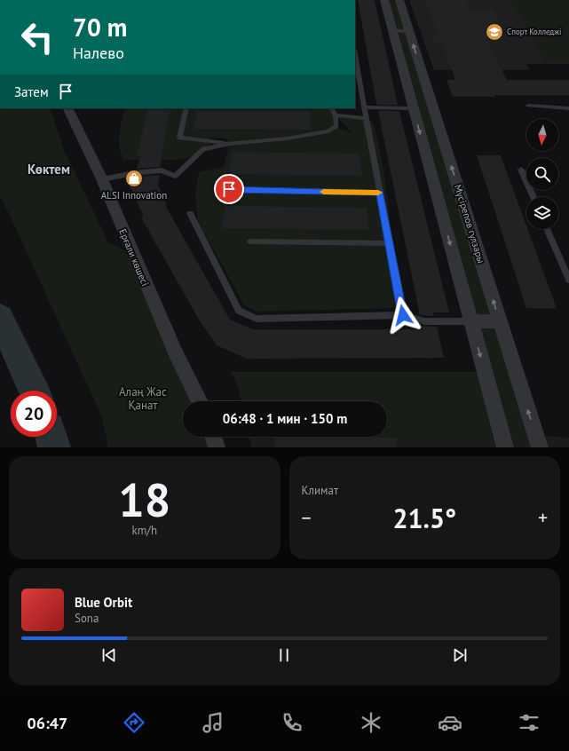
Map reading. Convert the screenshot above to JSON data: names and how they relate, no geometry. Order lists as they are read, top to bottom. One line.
{"streets":{"street":["Мүсірепов гүлзары","Ерғали көшесі"]},"districts":["Көктем"],"parks":["Алаң Жас Қанат"],"places":{"school or university":["Спорт Колледжі"],"shop":["ALSI Innovation"]},"north":"bottom","page":{"turn":["70 m","Налево"],"then":"Затем","limit":"20","trip":"06:48 · 1 мин · 150 m","tile":[["18","km/h"],"Климат"],"heat":["−","21.5°","+"],"song":["Blue Orbit","Sona"],"tabs":"06:47"}}
